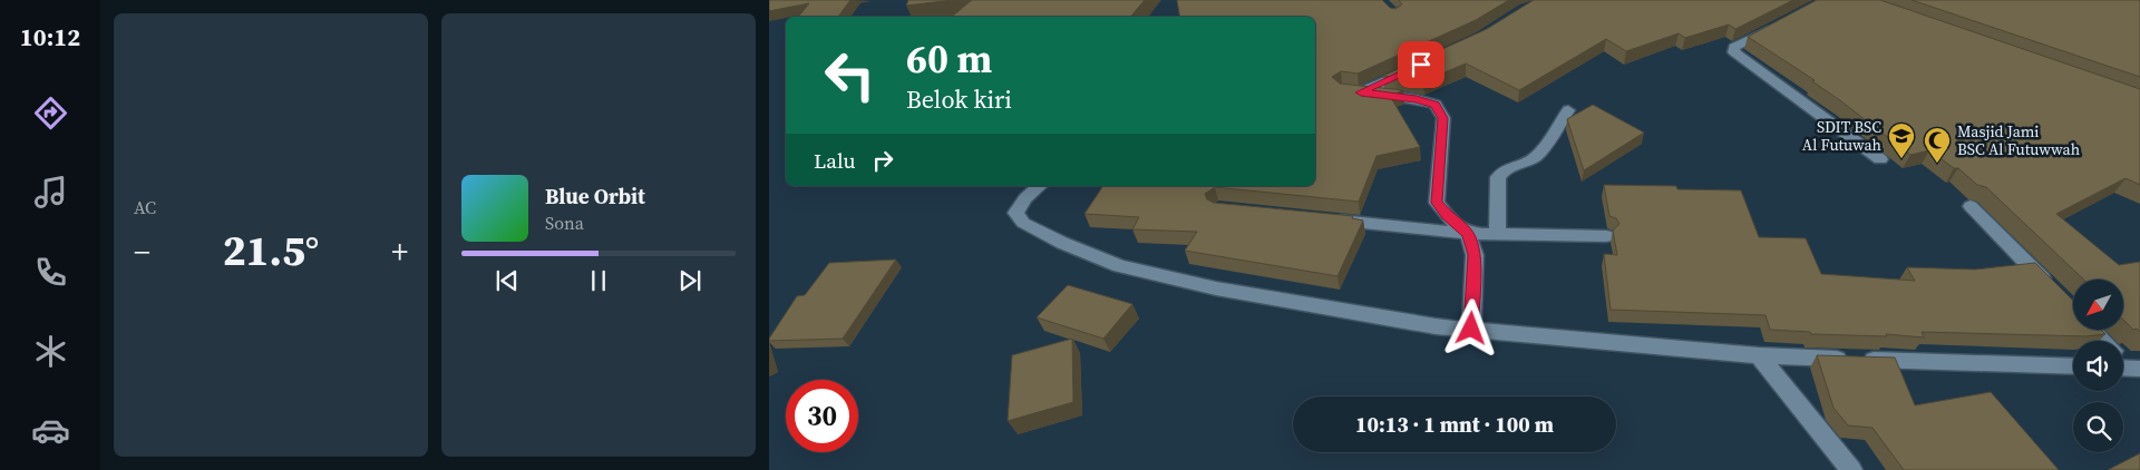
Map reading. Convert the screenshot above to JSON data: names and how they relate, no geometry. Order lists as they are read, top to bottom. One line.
{"places":{"school or university":["SDIT BSC Al Futuwah"],"mosque":["Masjid Jami BSC Al Futuwwah"]},"north":"bottom left","page":{"tabs":"10:12","tile":"AC","turn":["60 m","Belok kiri"],"then":"Lalu","song":["Blue Orbit","Sona"],"heat":["−","21.5°","+"],"limit":"30","trip":"10:13 · 1 mnt · 100 m"}}
